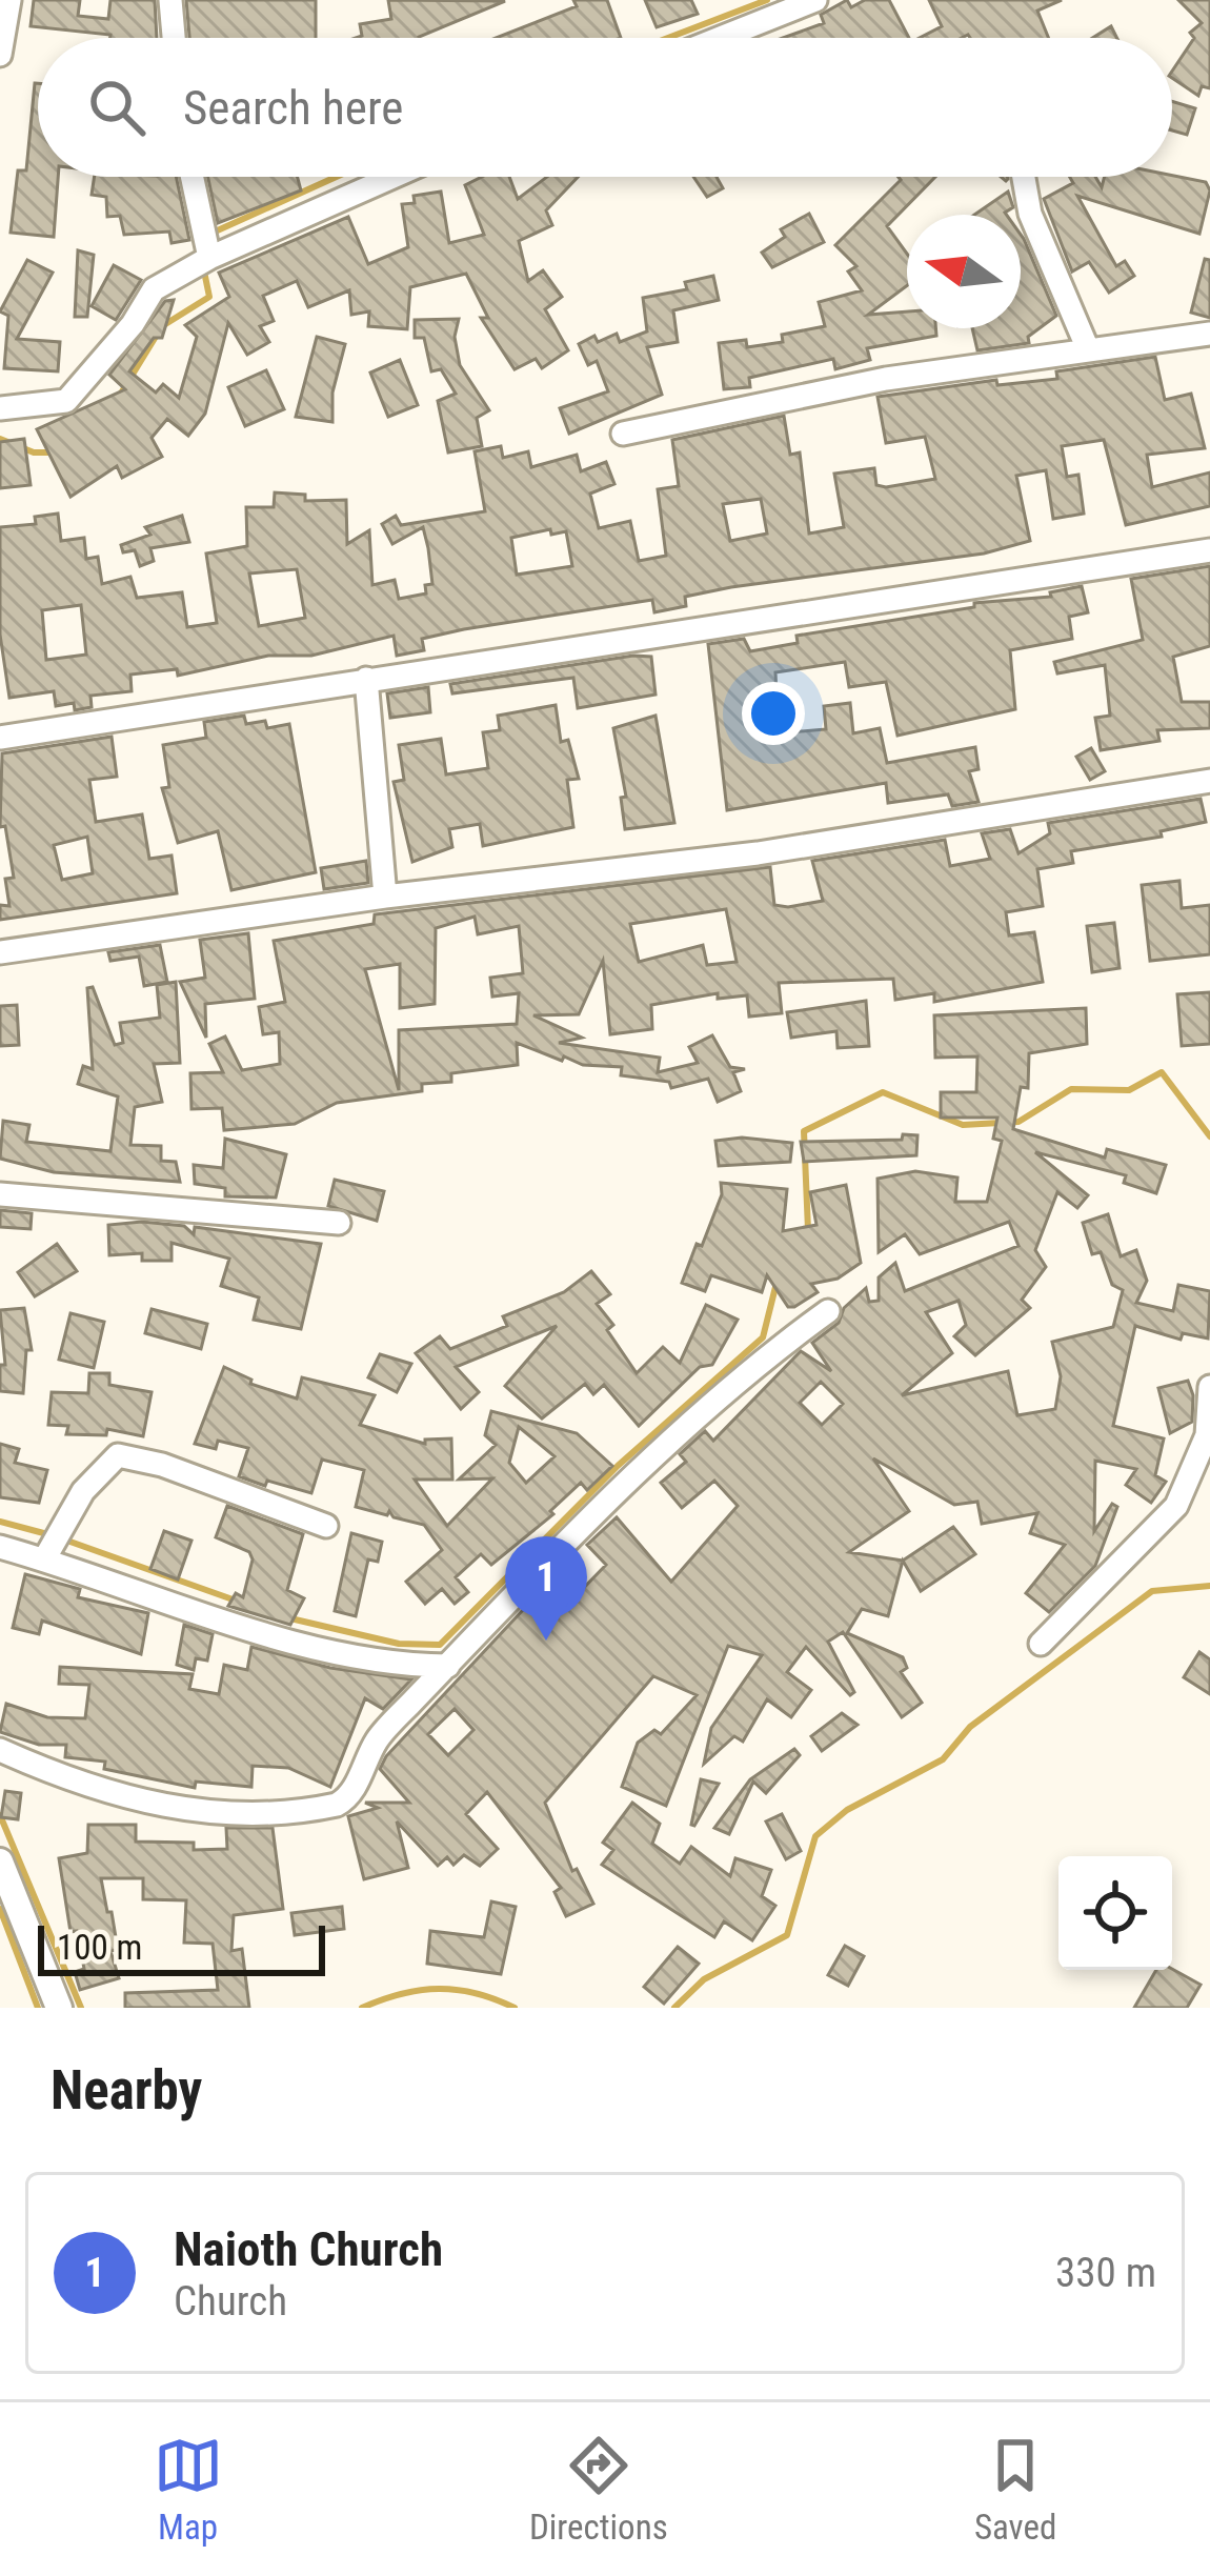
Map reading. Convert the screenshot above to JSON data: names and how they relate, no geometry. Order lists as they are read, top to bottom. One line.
{"scale_bar":"100 m","north":"left","page":{"search":"Search here","pins":"1","scale":"100 m","heading":"Nearby","list":[{"mark":"1","name":"Naioth Church","note":"Church","value":"330 m"}],"nav":["Map","Directions","Saved"]}}
